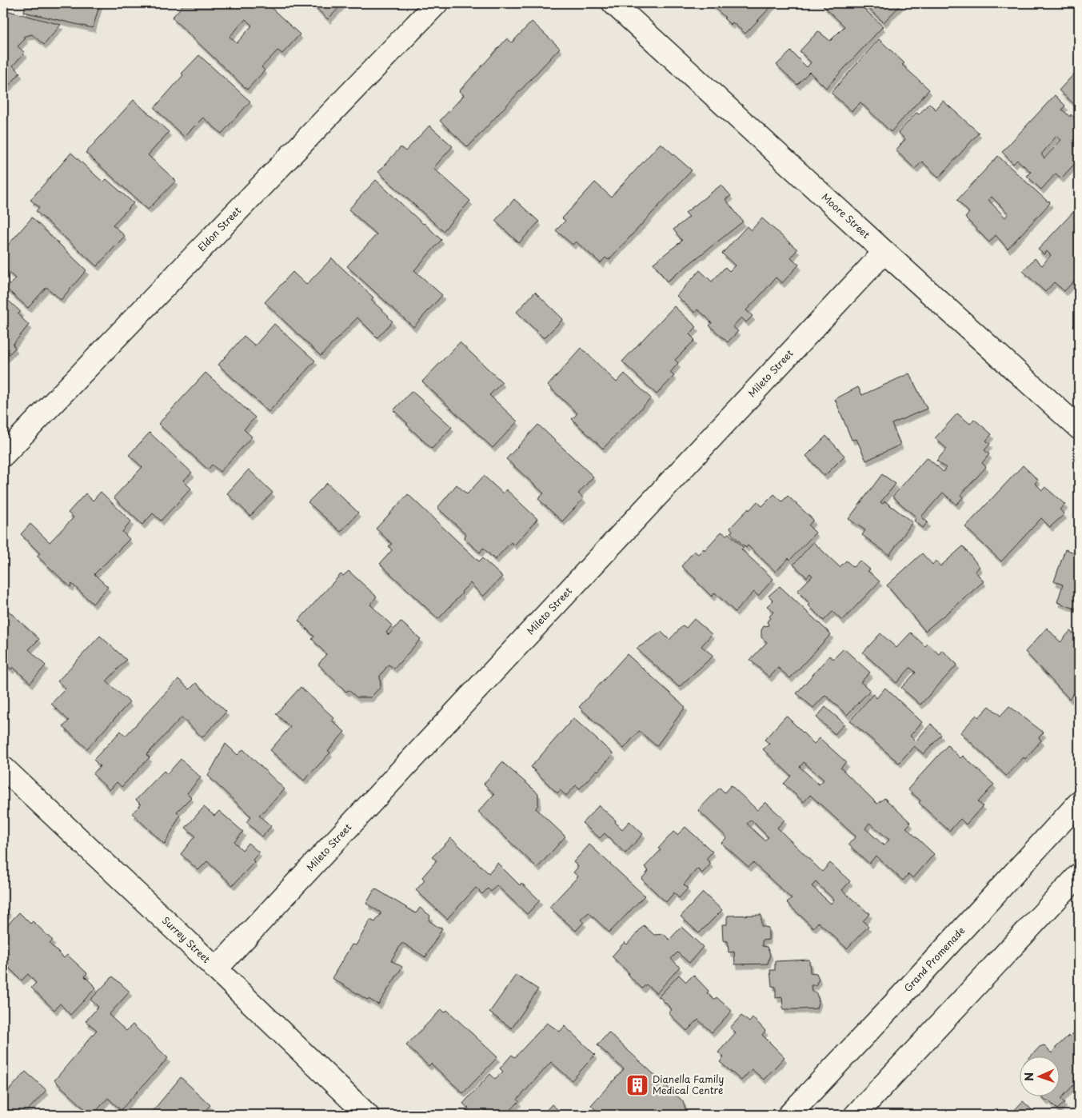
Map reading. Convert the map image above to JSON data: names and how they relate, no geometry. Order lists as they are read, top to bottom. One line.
{"streets":{"street":["Moore Street","Eldon Street","Mileto Street","Surrey Street","Grand Promenade"]},"crossings":[["Moore Street","Mileto Street"],["Mileto Street","Surrey Street"]],"places":{"building":["Dianella Family Medical Centre"]},"north":"left"}
